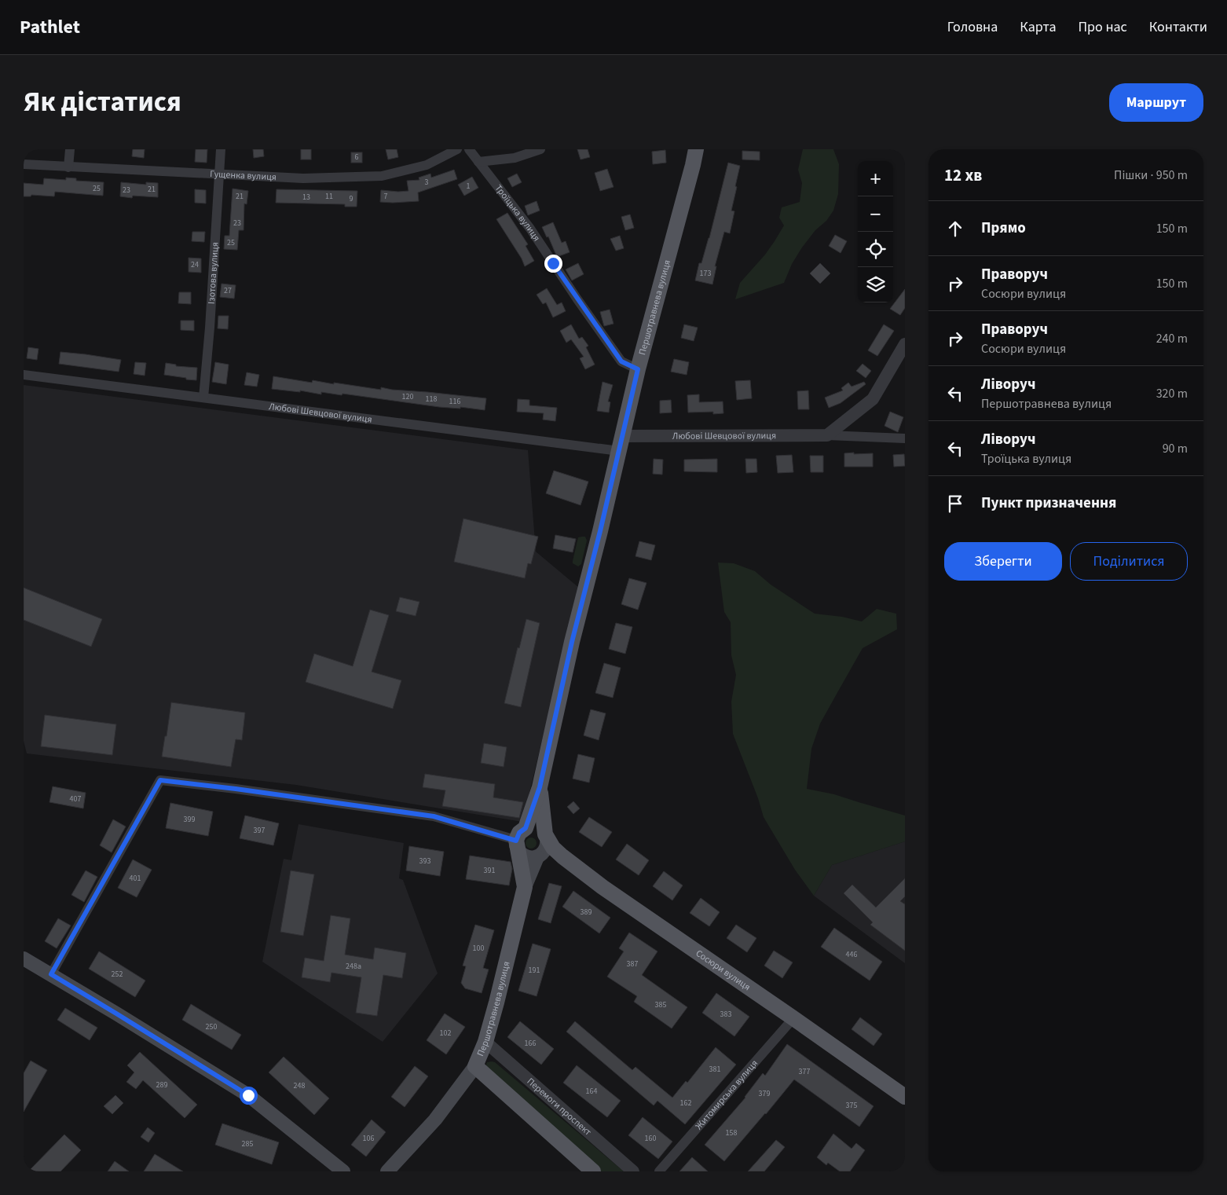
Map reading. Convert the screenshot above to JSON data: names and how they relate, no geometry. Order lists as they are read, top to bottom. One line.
{"streets":{"main road":["Першотравнева вулиця","Сосюри вулиця"],"street":["Гущенка вулиця","Троїцька вулиця","Ізотова вулиця","Любові Шевцової вулиця","Житомирська вулиця","Перемоги проспект"]},"crossings":[["Гущенка вулиця","Ізотова вулиця"],["Троїцька вулиця","Першотравнева вулиця"],["Ізотова вулиця","Любові Шевцової вулиця"],["Першотравнева вулиця","Любові Шевцової вулиця"],["Першотравнева вулиця","Сосюри вулиця"],["Першотравнева вулиця","Перемоги проспект"],["Сосюри вулиця","Житомирська вулиця"]],"house_numbers":["6","3","1","25","21","23","21","11","7","13","9","23","25","24","173","27","120","118","116","407","399","397","393","391","401","389","100","446","387","248а","191","252","385","383","250","102","166","381","377","289","248","164","379","162","375","158","106","160","285"],"page":{"header":"Pathlet","nav":["Головна","Карта","Про нас","Контакти"],"title":"Як дістатися","buttons":["Маршрут",["Зберегти","Поділитися"]],"heading":["12 хв","Пішки · 950 m"],"map_buttons":["+","−"],"list":[["Прямо","150 m"],["Праворуч","Сосюри вулиця","150 m"],["Праворуч","Сосюри вулиця","240 m"],["Ліворуч","Першотравнева вулиця","320 m"],["Ліворуч","Троїцька вулиця","90 m"],"Пункт призначення"]}}
